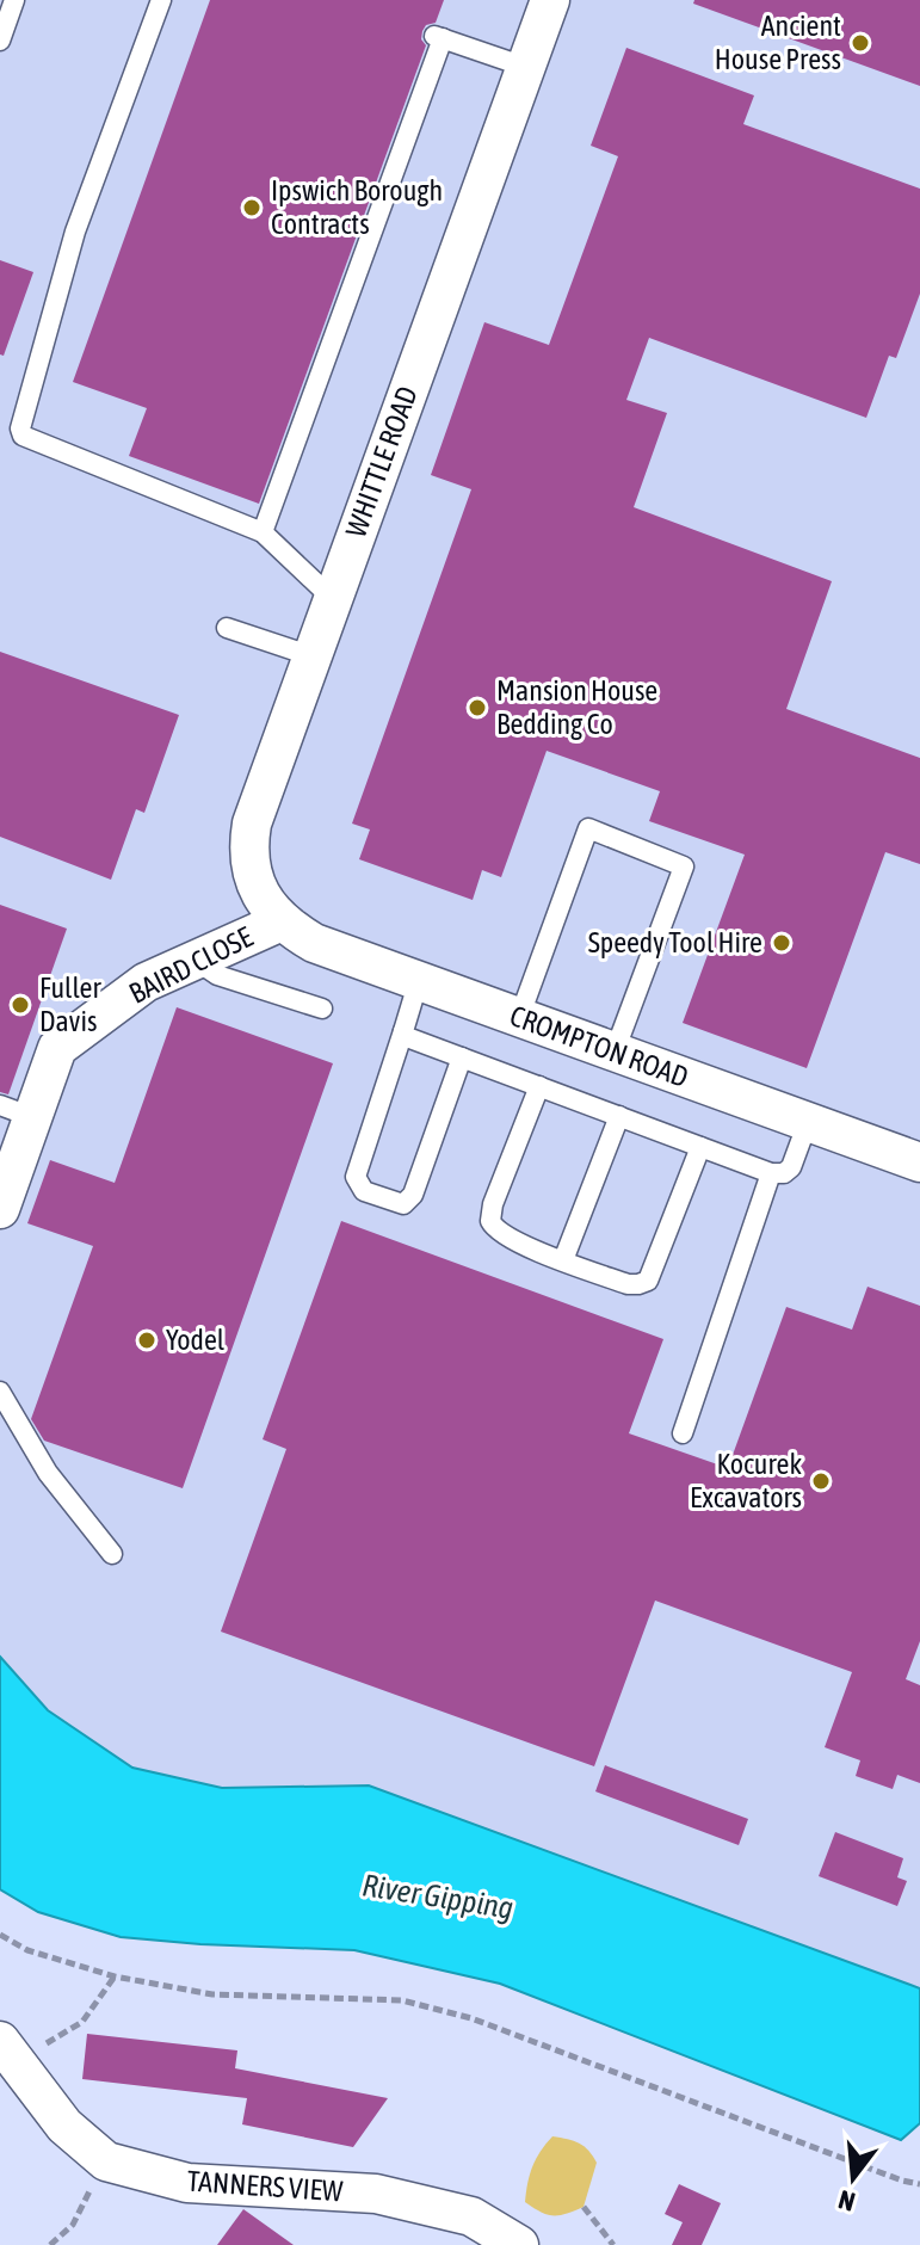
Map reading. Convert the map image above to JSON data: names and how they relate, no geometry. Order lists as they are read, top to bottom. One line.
{"streets":{"street":["WHITTLE ROAD","BAIRD CLOSE","CROMPTON ROAD","TANNERS VIEW"]},"crossings":[["WHITTLE ROAD","BAIRD CLOSE"],["WHITTLE ROAD","CROMPTON ROAD"],["BAIRD CLOSE","CROMPTON ROAD"]],"water":["River Gipping"],"places":["Ancient House Press","Ipswich Borough Contracts","Mansion House Bedding Co","Speedy Tool Hire","Fuller Davis","Yodel","Kocurek Excavators"],"north":"bottom"}
